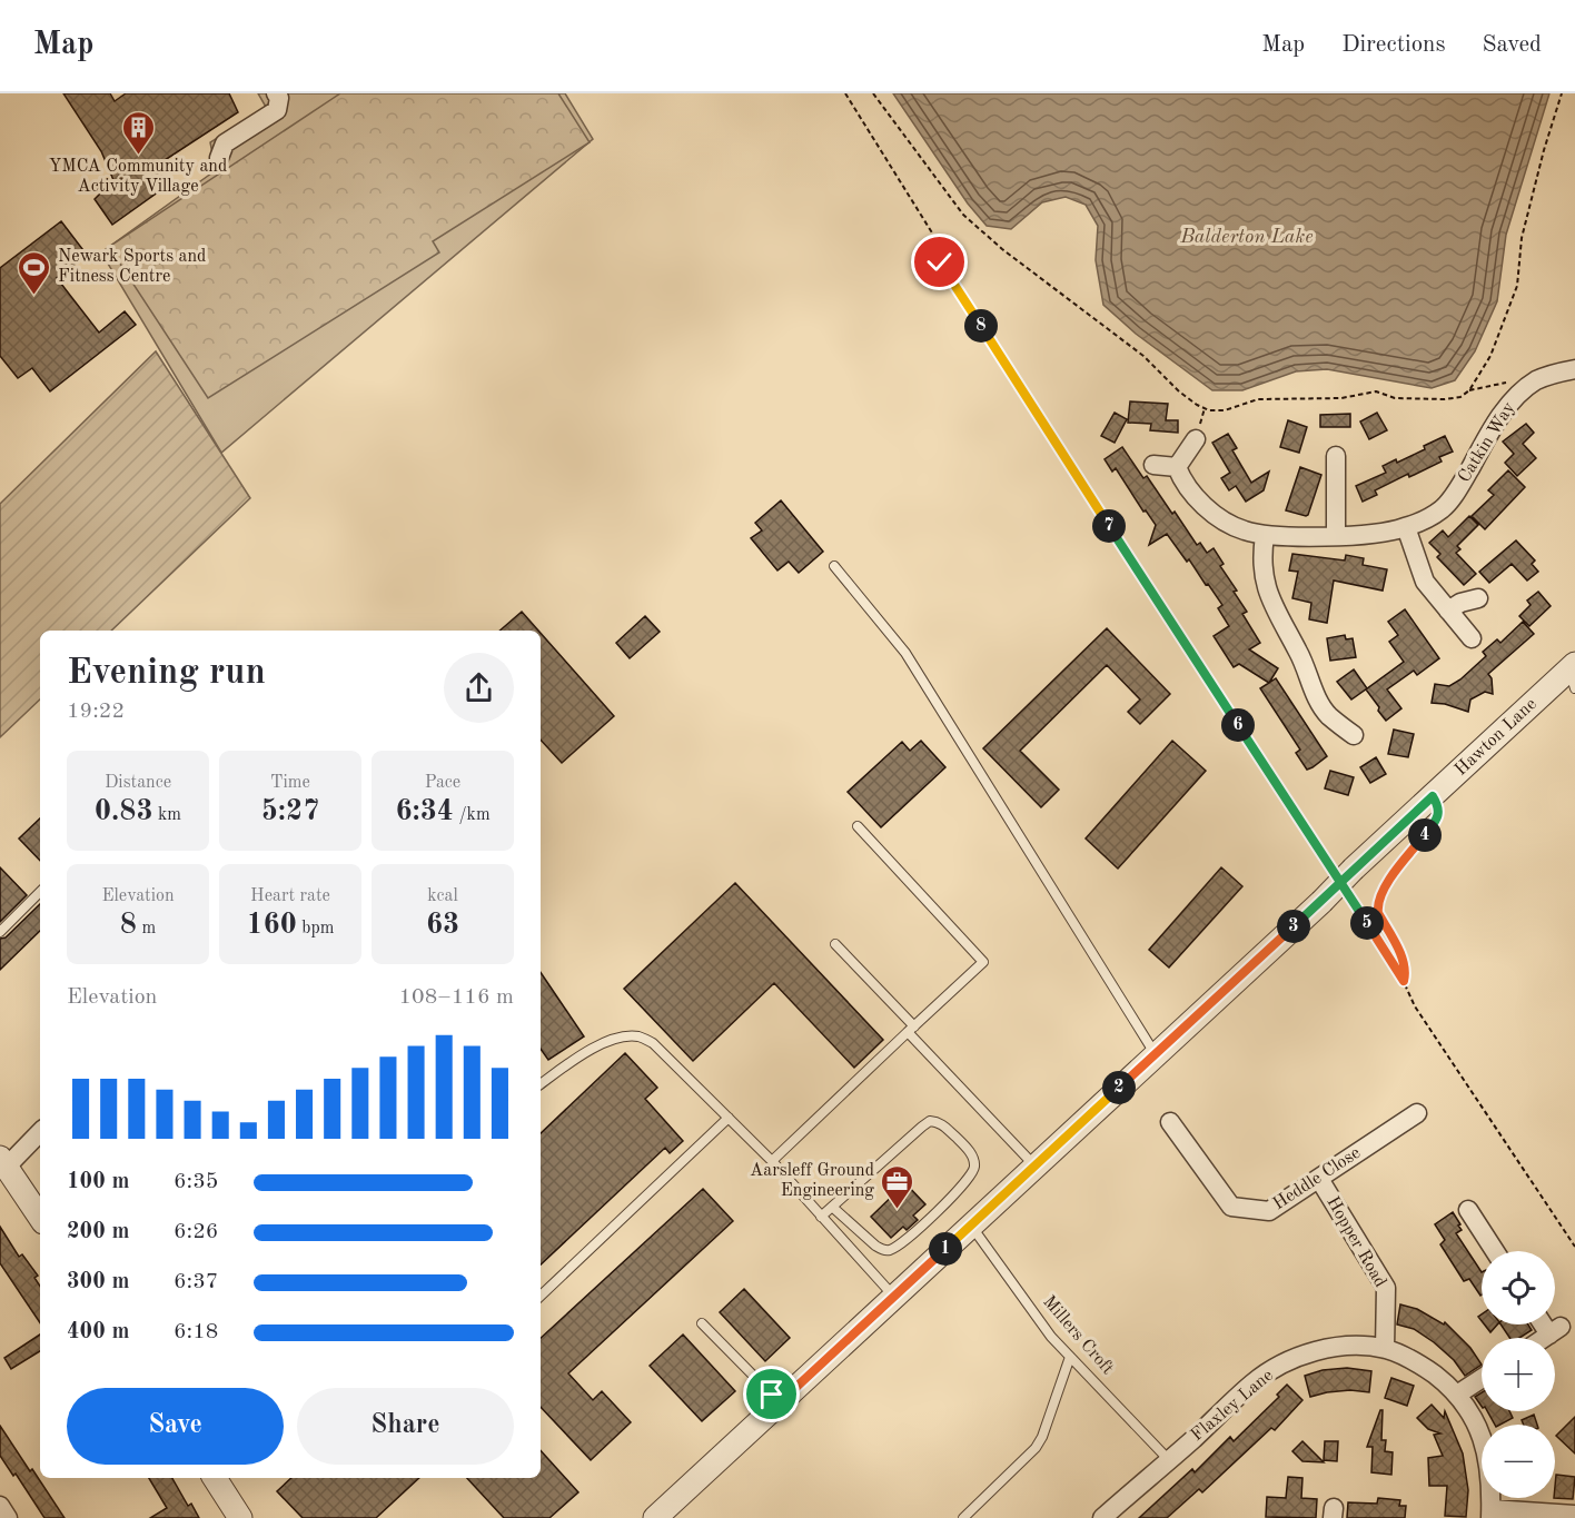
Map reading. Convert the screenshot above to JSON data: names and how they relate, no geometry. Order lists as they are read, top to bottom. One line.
{"streets":{"street":["Catkin Way","Hawton Lane","Heddle Close","Hopper Road","Flaxley Lane"],"lane":["Millers Croft"]},"crossings":[["Hawton Lane","Millers Croft"],["Heddle Close","Hopper Road"],["Hopper Road","Flaxley Lane"],["Millers Croft","Flaxley Lane"]],"water":["Balderton Lake"],"places":{"building":["YMCA Community and Activity Village"],"sports":["Newark Sports and Fitness Centre"],"office":["Aarsleff Ground Engineering"]},"page":{"header":"Map","nav":["Map","Directions","Saved"],"pins":["8","7","6","4","5","3","2","1"],"heading":["Evening run","19:22"],"stats":[["Distance","0.83 km"],["Time","5:27"],["Pace","6:34 /km"],["Elevation","8 m"],["Heart rate","160 bpm"],["kcal","63"]],"chart":["Elevation","108–116 m"],"list":[{"name":"100 m","note":"6:35"},{"name":"200 m","note":"6:26"},{"name":"300 m","note":"6:37"},{"name":"400 m","note":"6:18"}],"map_buttons":["+","−"],"buttons":["Save","Share"]}}
